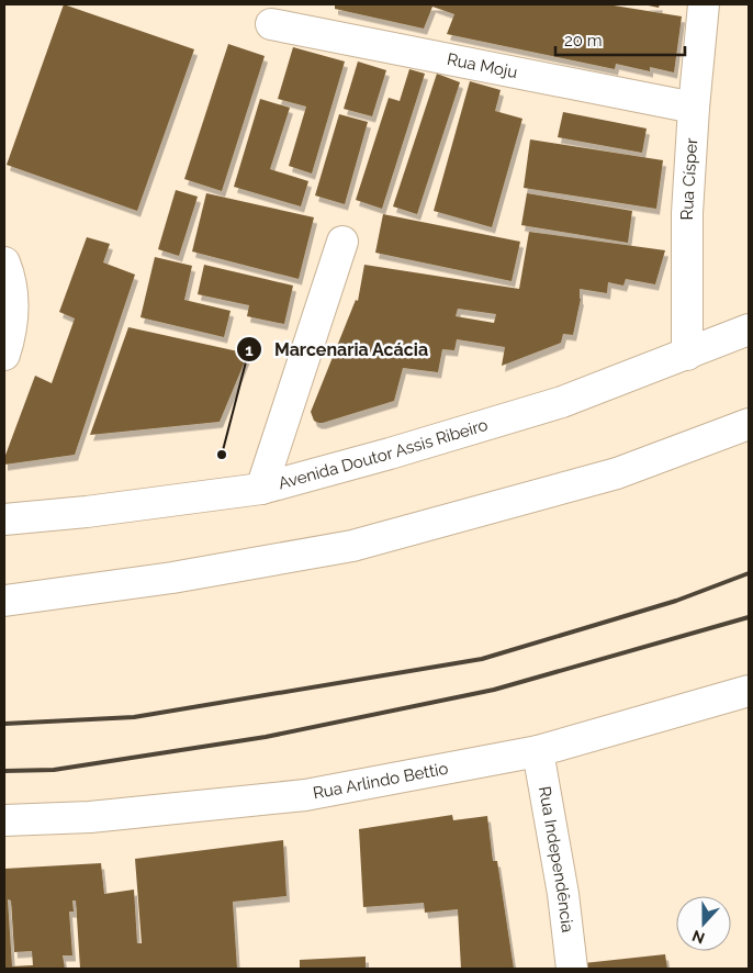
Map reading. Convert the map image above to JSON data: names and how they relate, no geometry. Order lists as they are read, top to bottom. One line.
{"streets":{"street":["Rua Moju","Rua Císper","Avenida Doutor Assis Ribeiro","Rua Arlindo Bettio","Rua Independência"]},"crossings":[["Rua Moju","Rua Císper"],["Rua Císper","Avenida Doutor Assis Ribeiro"],["Rua Arlindo Bettio","Rua Independência"]],"places":["Marcenaria Acácia"],"scale_bar":"20 m","north":"bottom"}
